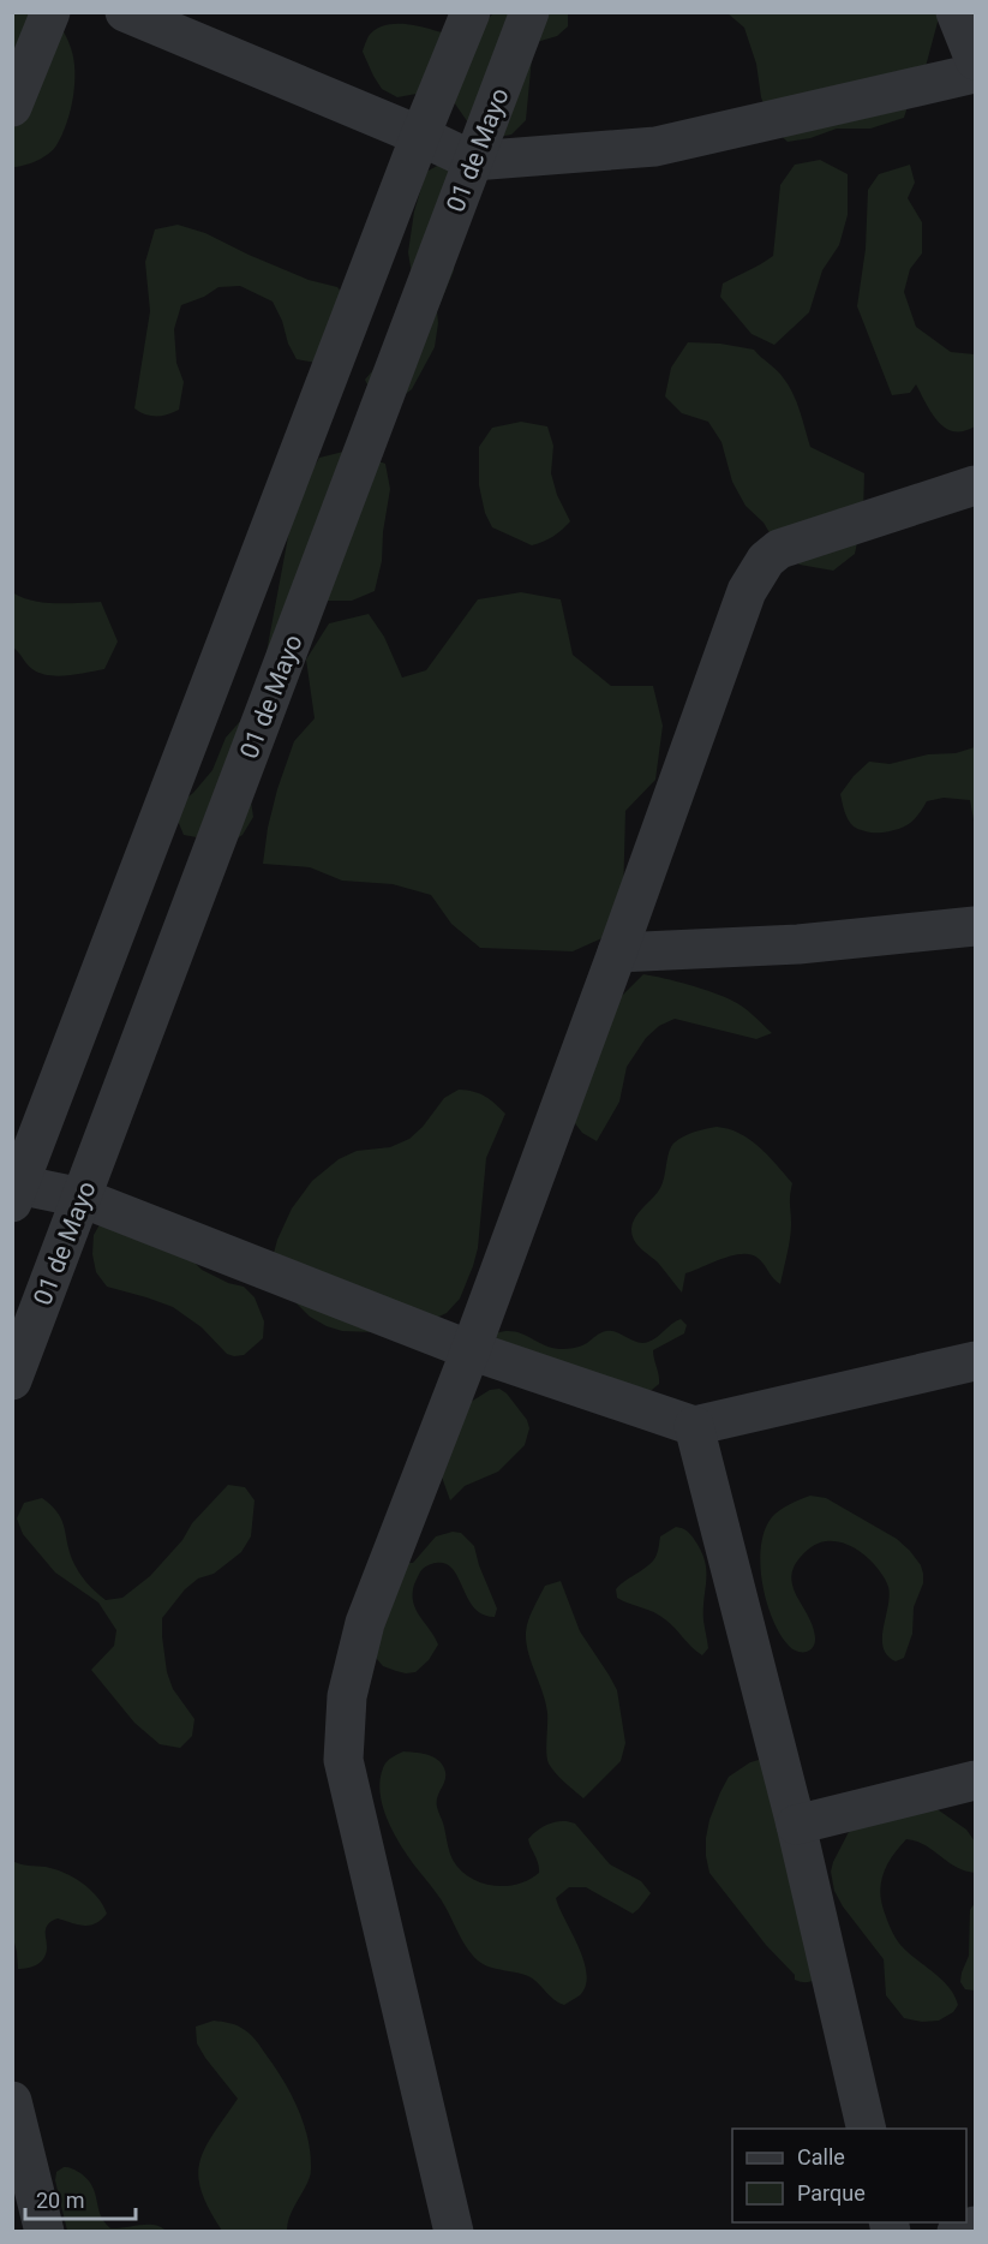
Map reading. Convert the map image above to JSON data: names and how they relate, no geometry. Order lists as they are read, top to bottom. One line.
{"streets":{"street":["01 de Mayo"]},"legend":["Calle","Parque"],"scale_bar":"20 m"}
